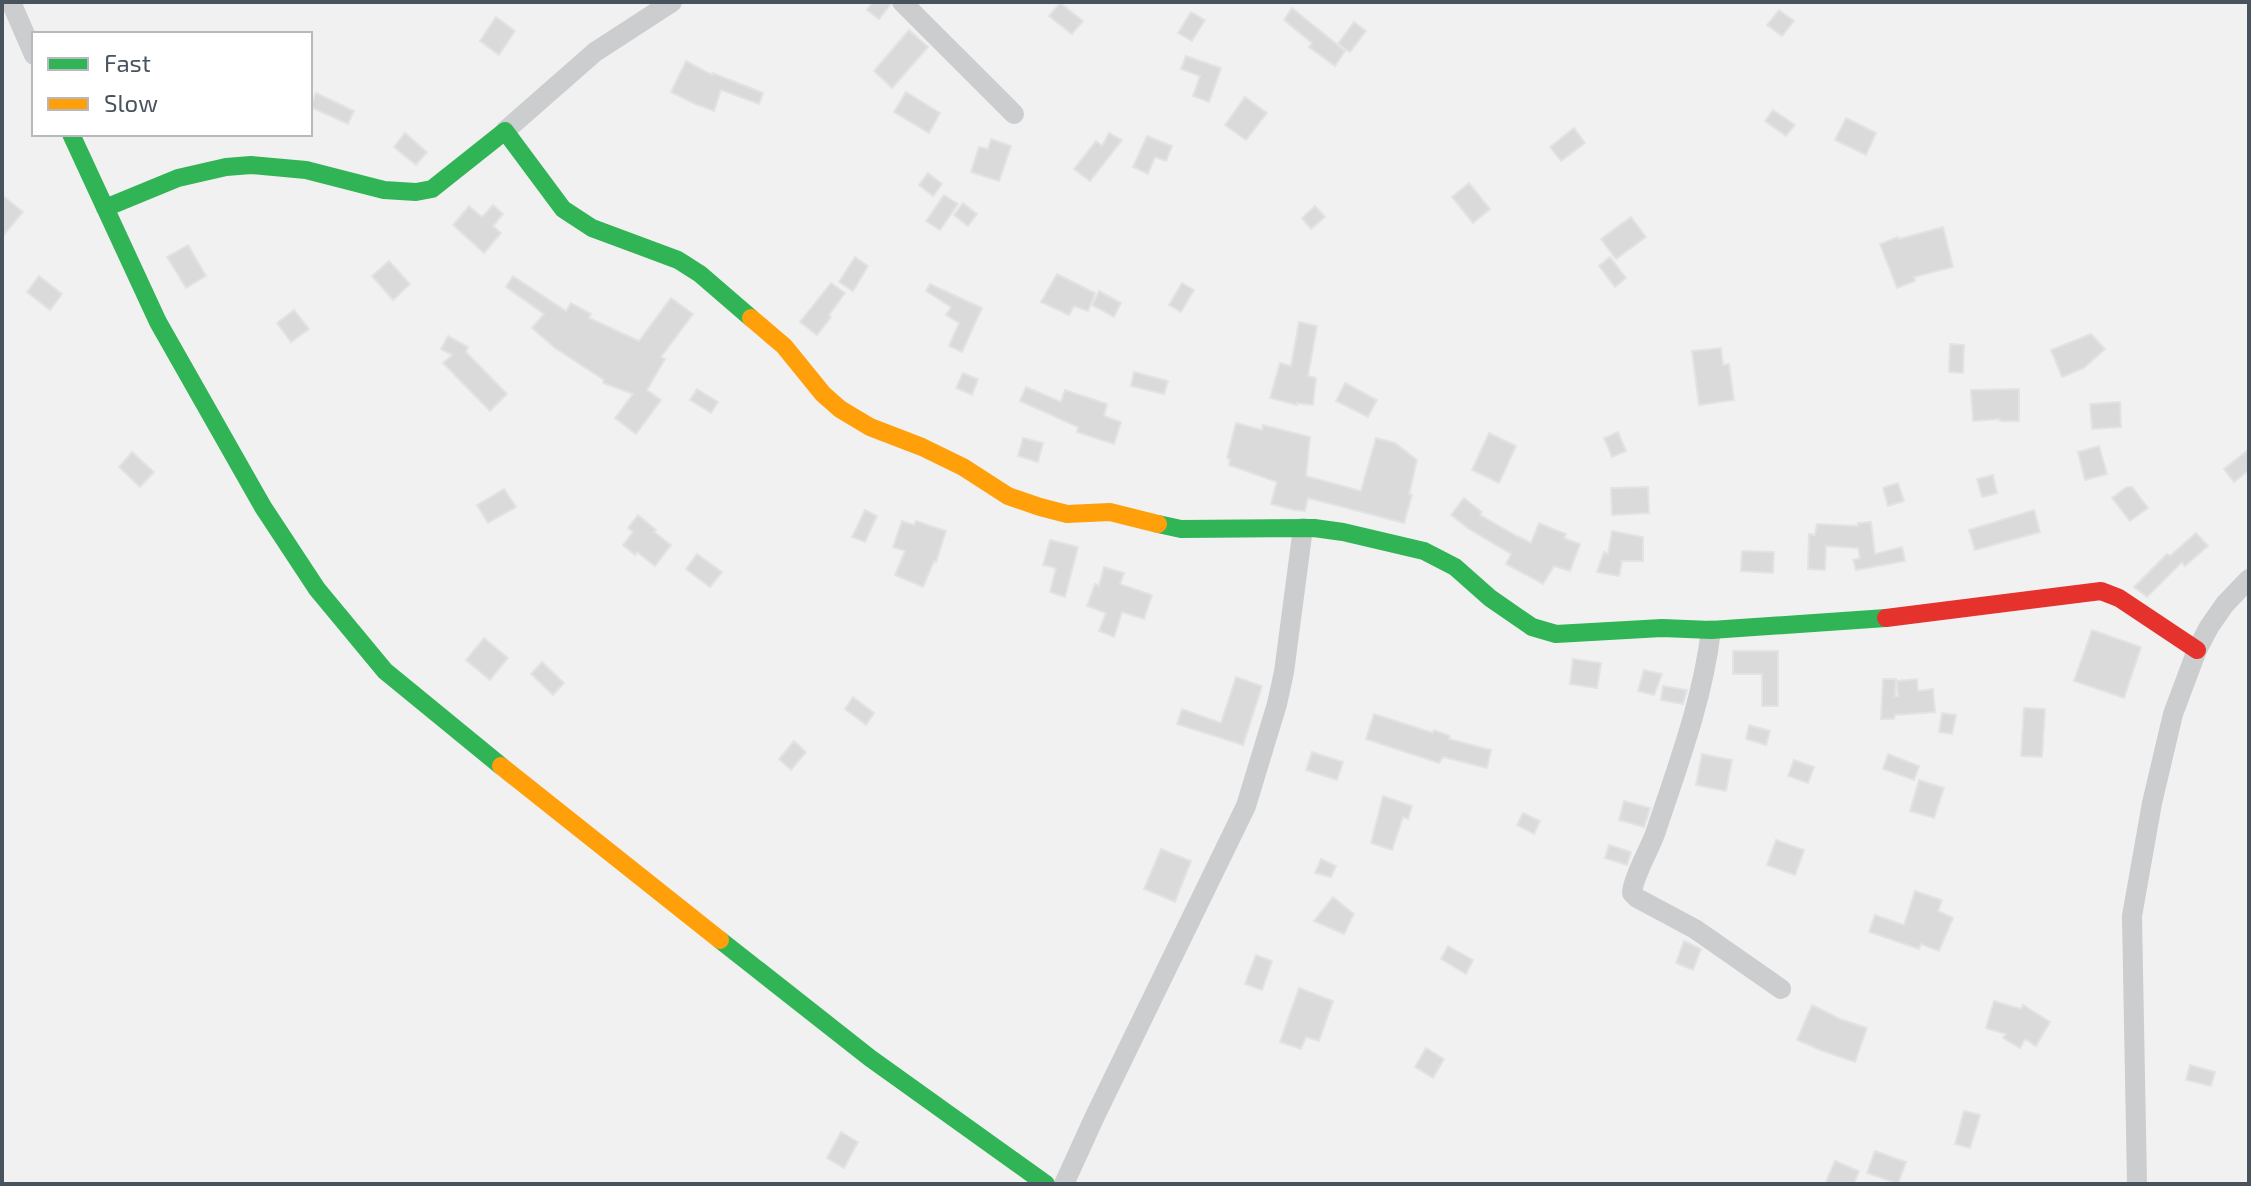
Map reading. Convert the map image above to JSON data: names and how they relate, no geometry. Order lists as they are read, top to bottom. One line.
{"legend":["Fast","Slow"]}
